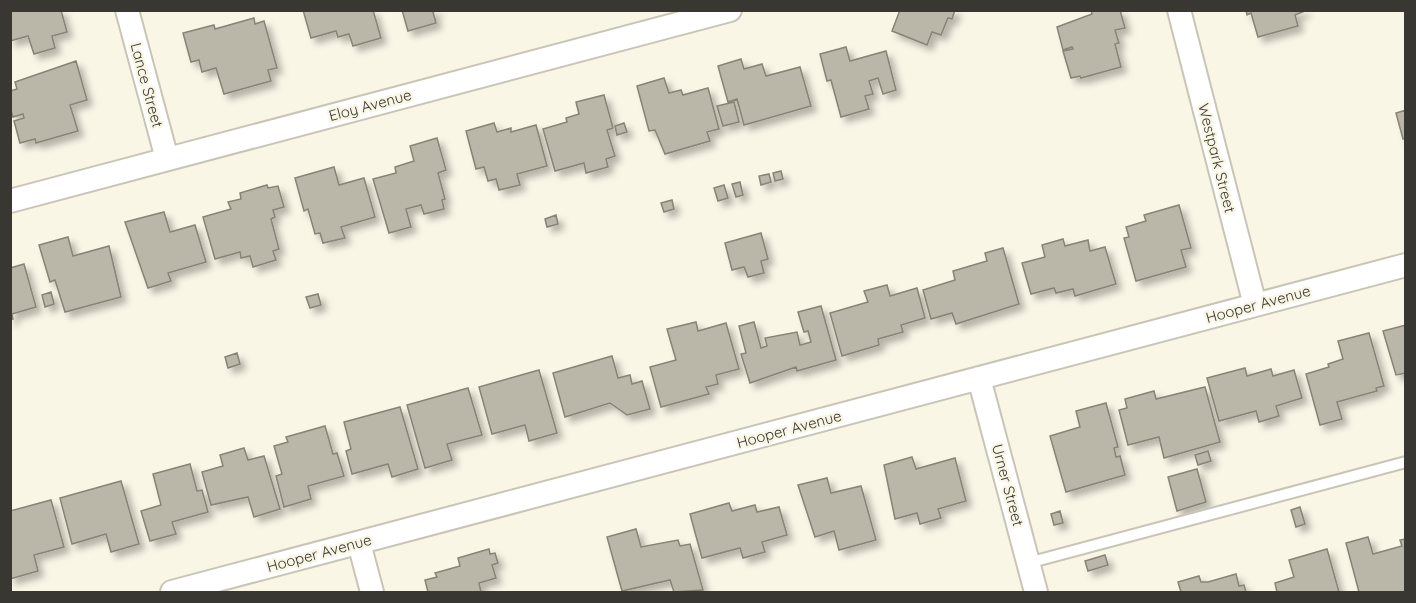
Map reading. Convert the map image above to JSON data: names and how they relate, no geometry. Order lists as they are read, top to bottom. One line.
{"streets":{"street":["Lance Street","Eloy Avenue","Westpark Street","Hooper Avenue","Urner Street"]},"crossings":[["Lance Street","Eloy Avenue"],["Westpark Street","Hooper Avenue"],["Hooper Avenue","Urner Street"]]}
